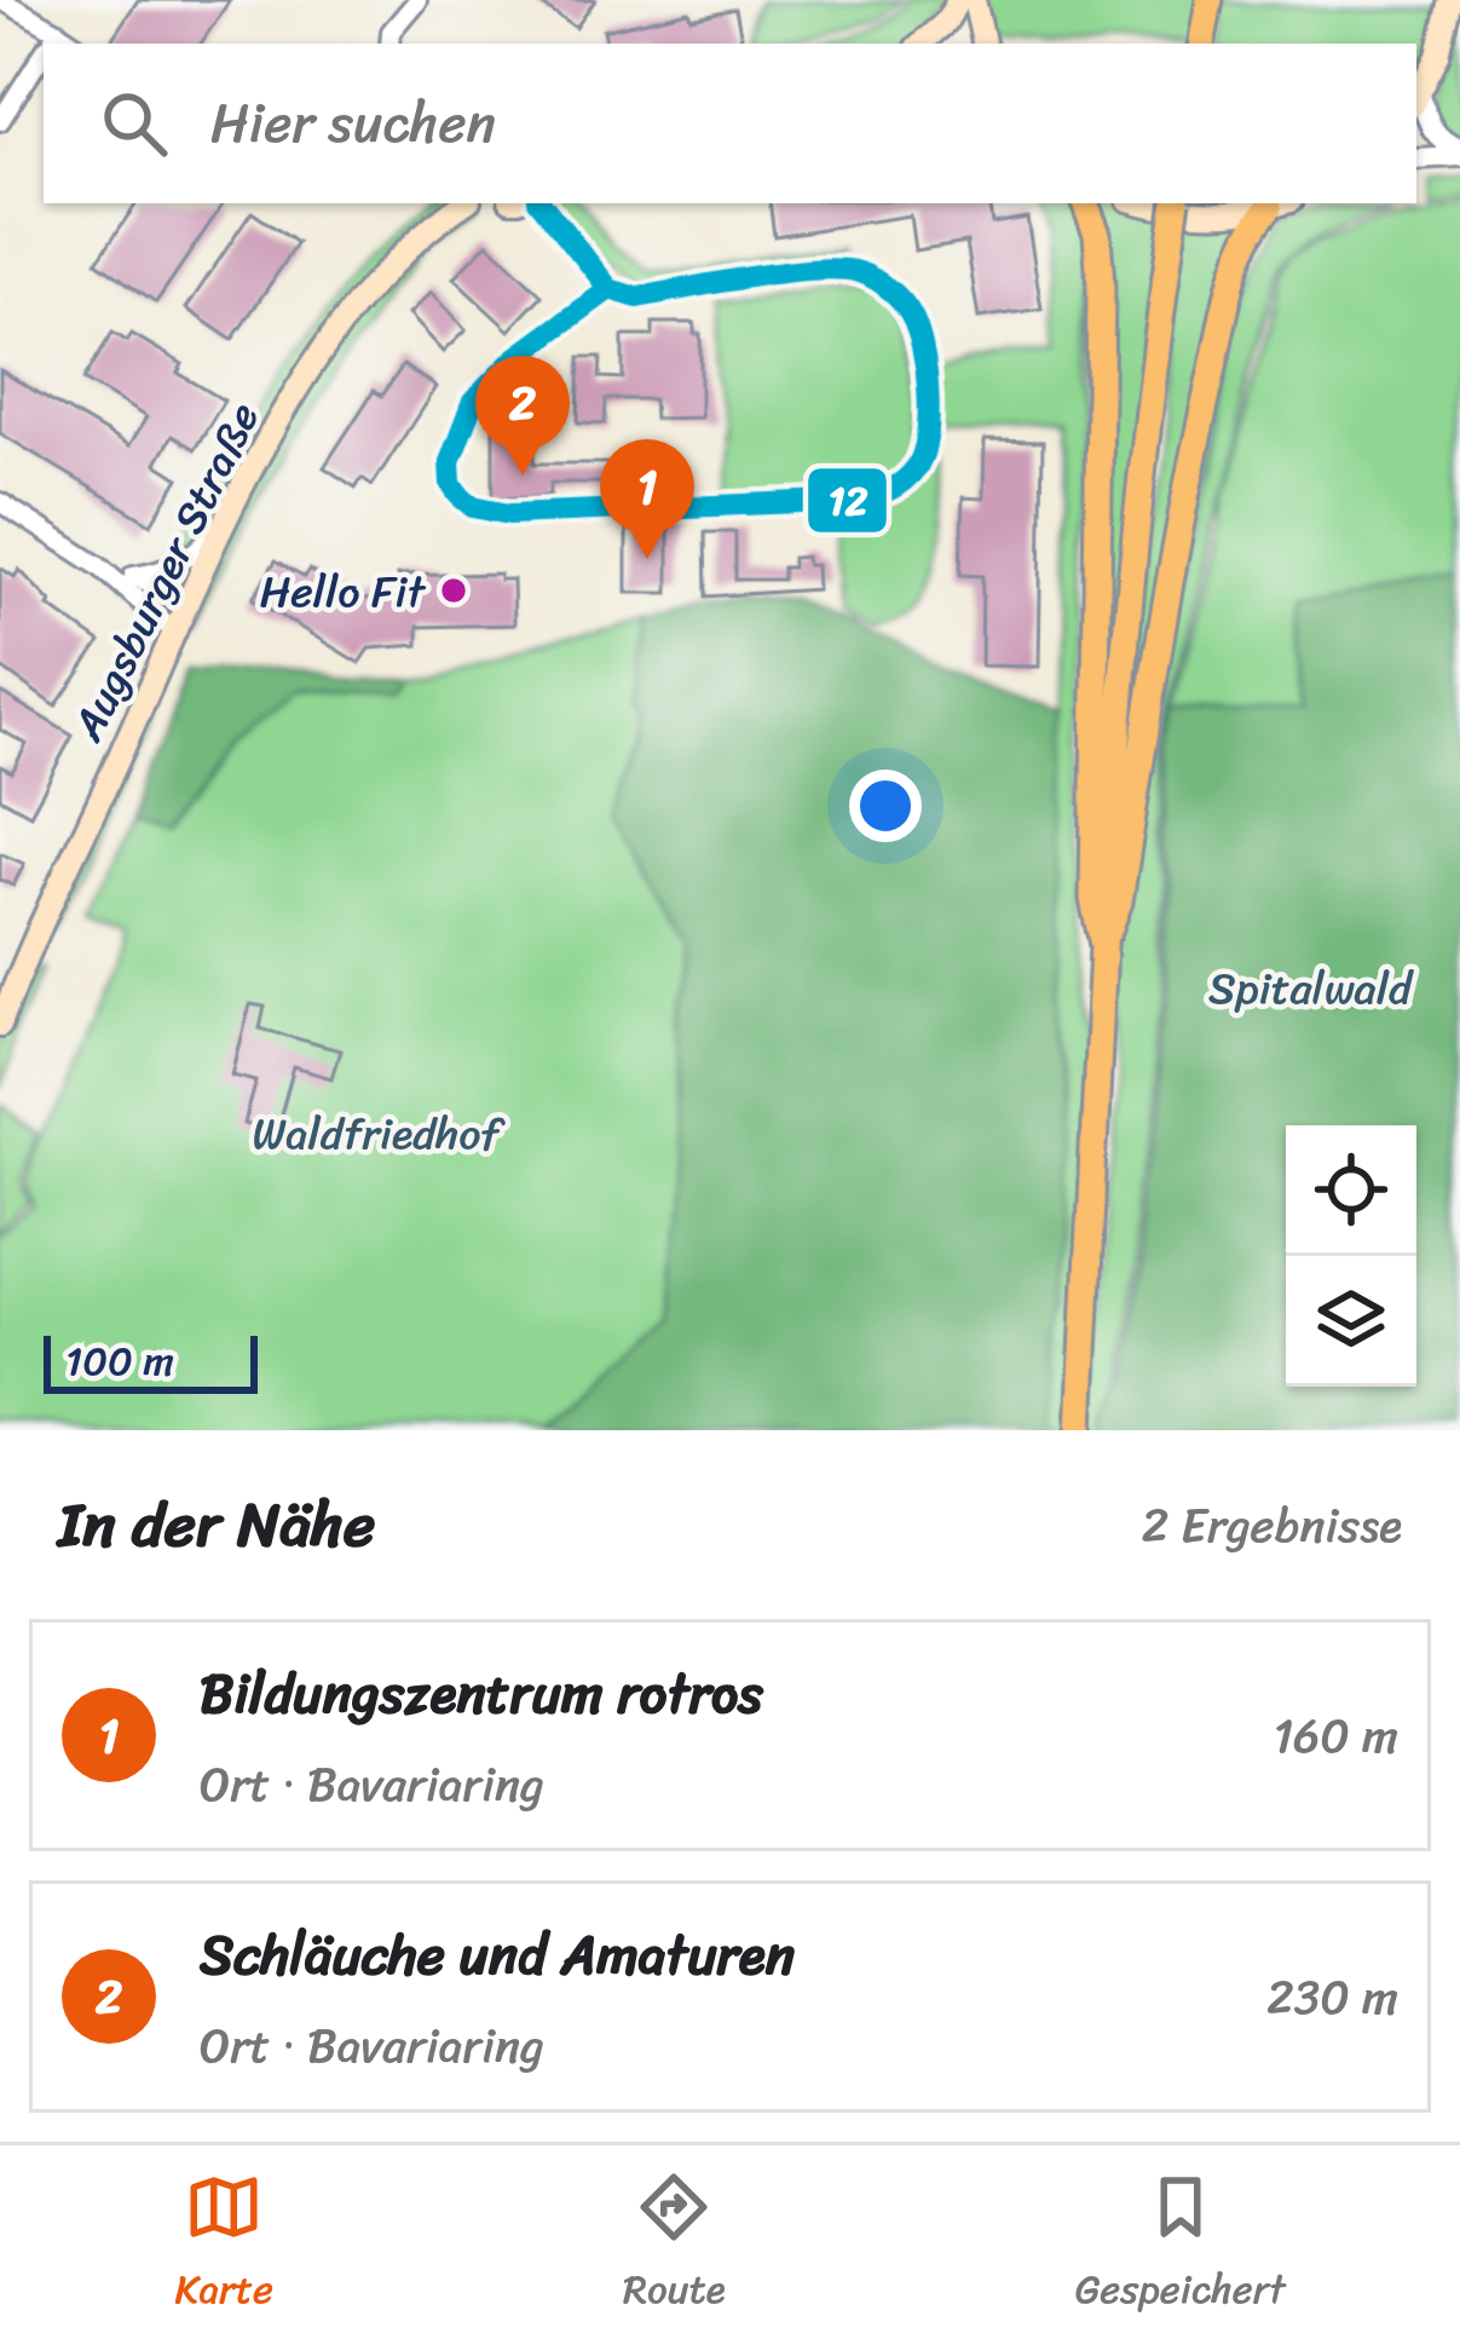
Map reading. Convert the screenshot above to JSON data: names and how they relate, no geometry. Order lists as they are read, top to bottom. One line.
{"streets":{"main road":["Augsburger Straße"]},"parks":["Spitalwald","Waldfriedhof"],"places":["Hello Fit"],"lines":["transit line 12"],"scale_bar":"100 m","page":{"search":"Hier suchen","pins":["2","1"],"scale":"100 m","heading":["In der Nähe","2 Ergebnisse"],"list":[{"mark":"1","name":"Bildungszentrum rotros","note":"Ort · Bavariaring","value":"160 m"},{"mark":"2","name":"Schläuche und Amaturen","note":"Ort · Bavariaring","value":"230 m"}],"nav":["Karte","Route","Gespeichert"]}}
